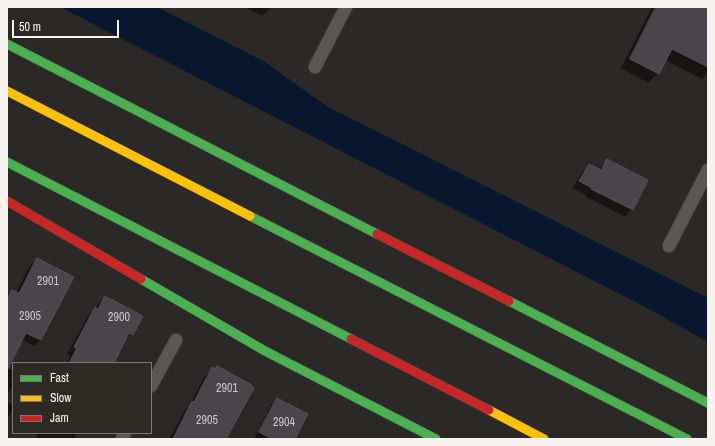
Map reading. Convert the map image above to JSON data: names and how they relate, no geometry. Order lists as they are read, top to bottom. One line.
{"house_numbers":["2901","2905","2900","2901","2905","2904"],"legend":["Fast","Slow","Jam"],"scale_bar":"50 m"}
